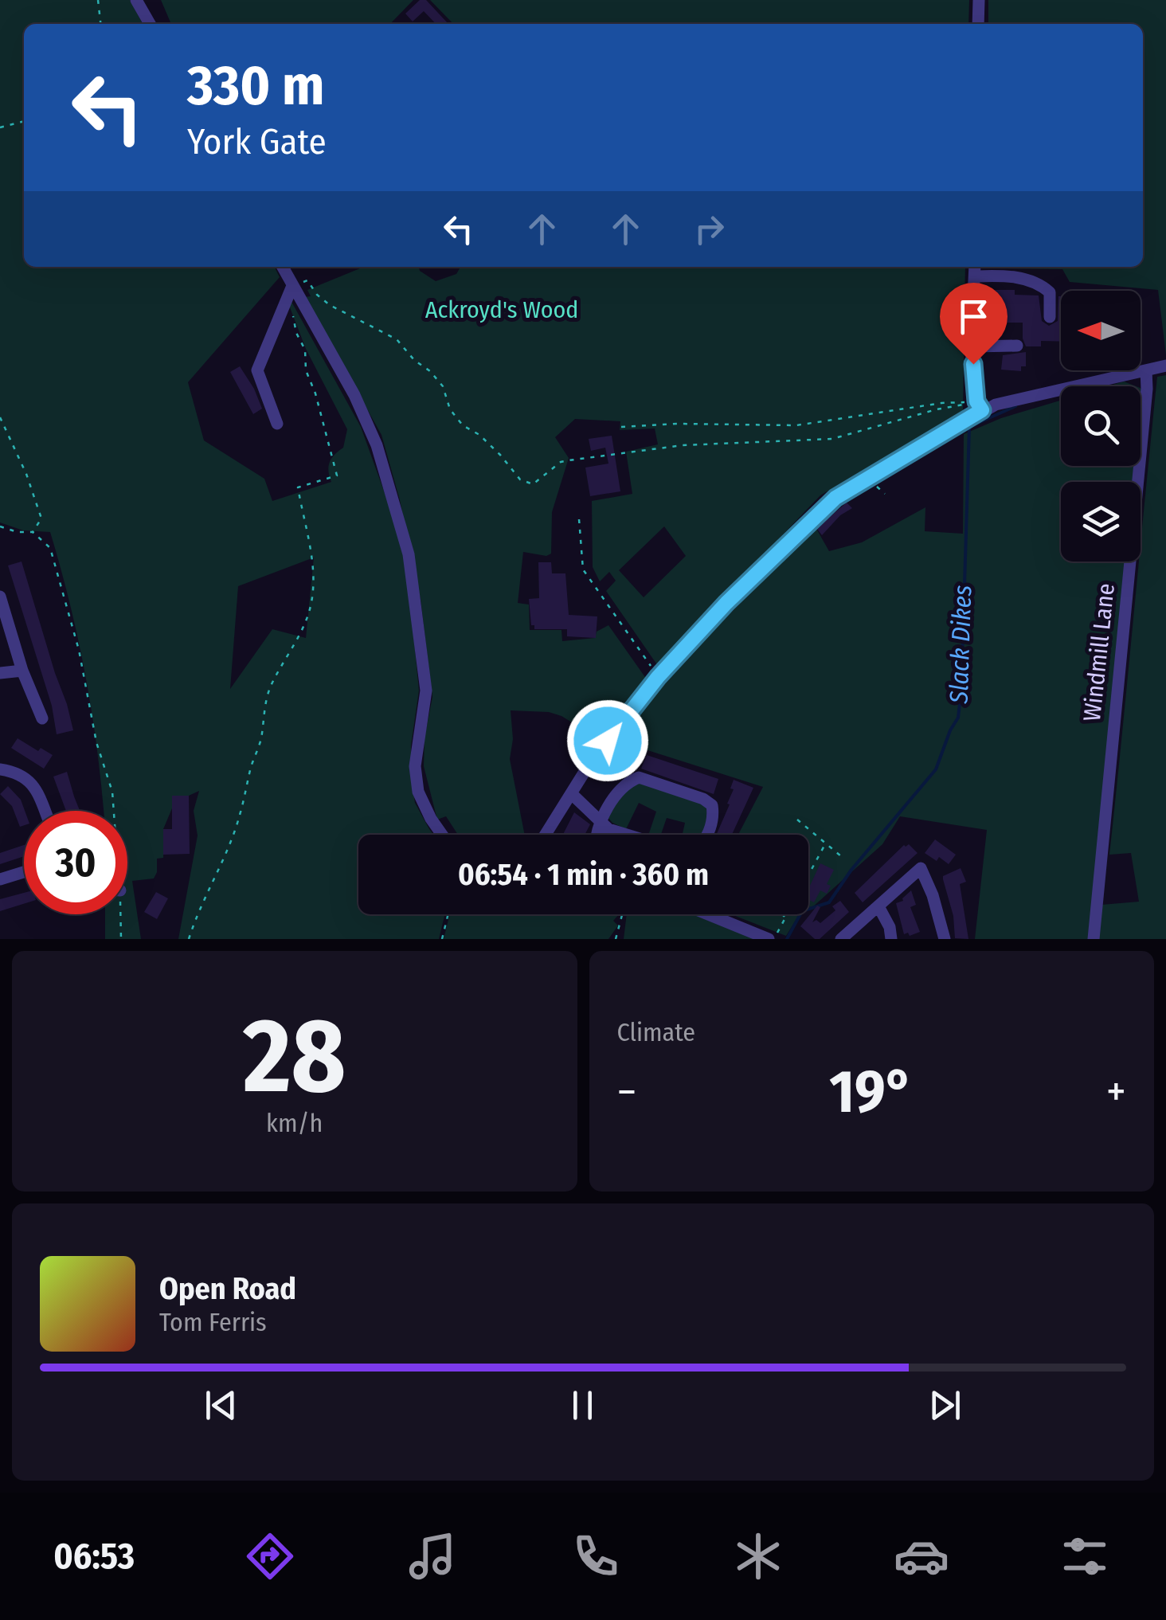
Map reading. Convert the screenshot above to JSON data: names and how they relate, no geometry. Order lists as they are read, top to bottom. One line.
{"streets":{"street":["Windmill Lane"]},"water":["Slack Dikes"],"parks":["Ackroyd's Wood"],"north":"left","page":{"turn":["330 m","York Gate"],"limit":"30","trip":"06:54 · 1 min · 360 m","tile":[["28","km/h"],"Climate"],"heat":["−","19°","+"],"song":["Open Road","Tom Ferris"],"tabs":"06:53"}}
